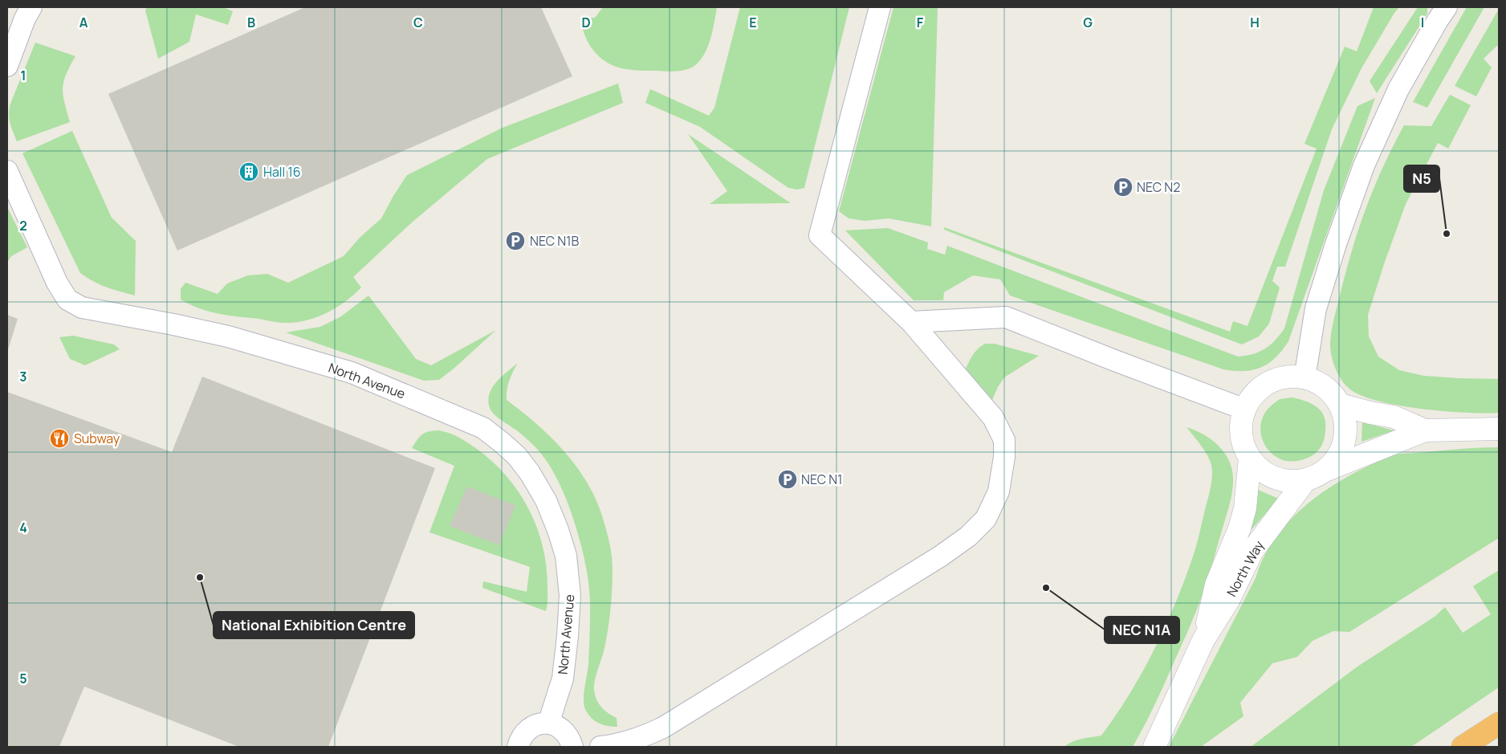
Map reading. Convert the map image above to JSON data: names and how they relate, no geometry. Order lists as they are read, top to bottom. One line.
{"streets":{"street":["North Avenue","North Way"]},"places":{"building":["Hall 16"],"parking":["NEC N2","NEC N1B","NEC N1"],"other":["N5","National Exhibition Centre","NEC N1A"],"restaurant":["Subway"]},"grid":{"columns":["A","B","C","D","E","F","G","H","I"],"rows":["1","2","3","4","5"]}}
